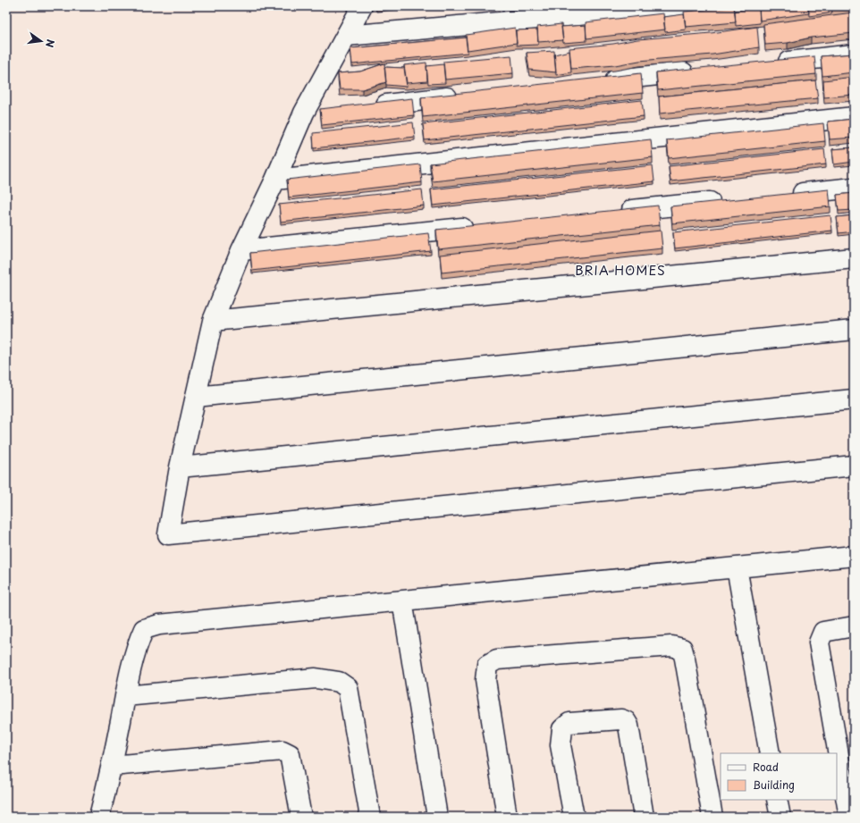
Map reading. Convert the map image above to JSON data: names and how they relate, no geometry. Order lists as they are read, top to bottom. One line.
{"districts":["BRIA HOMES"],"legend":["Road","Building"],"north":"right"}
